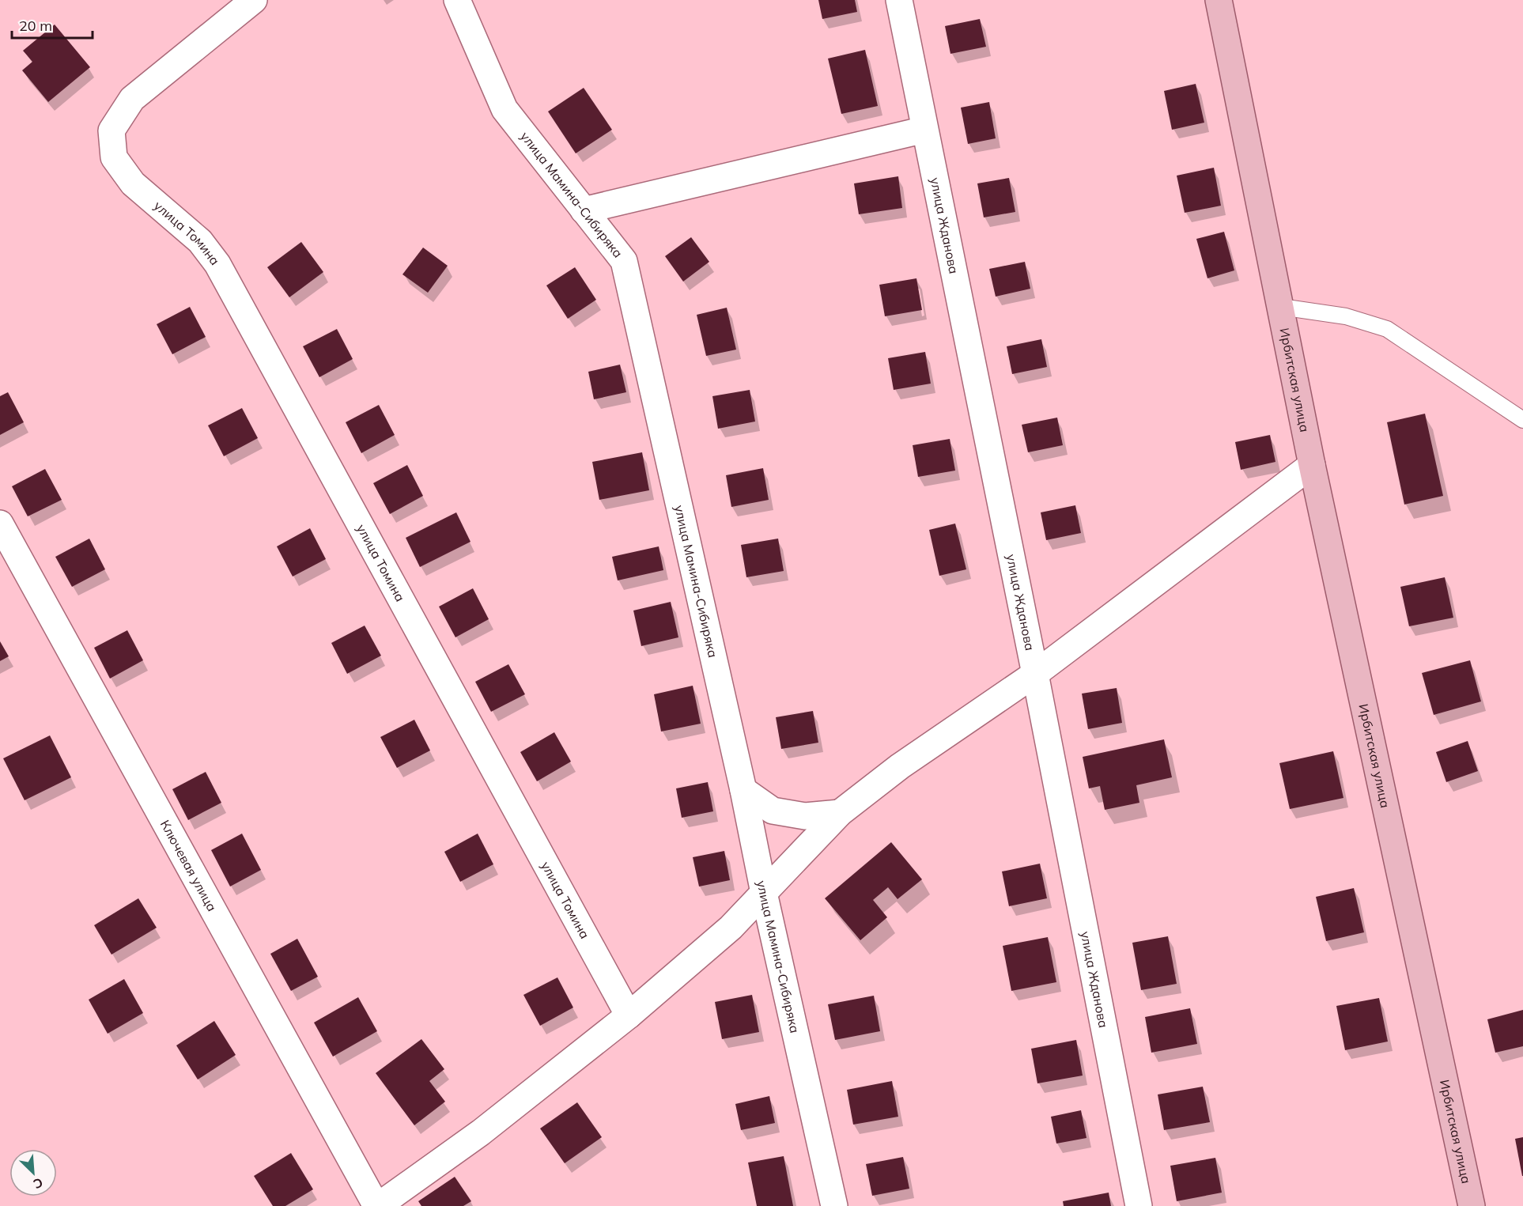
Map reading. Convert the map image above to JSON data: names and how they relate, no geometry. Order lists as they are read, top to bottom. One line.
{"streets":{"main road":["Ирбитская улица"],"street":["улица Мамина-Сибиряка","улица Жданова","улица Томина","Ключевая улица"]},"scale_bar":"20 m","north":"bottom right"}
